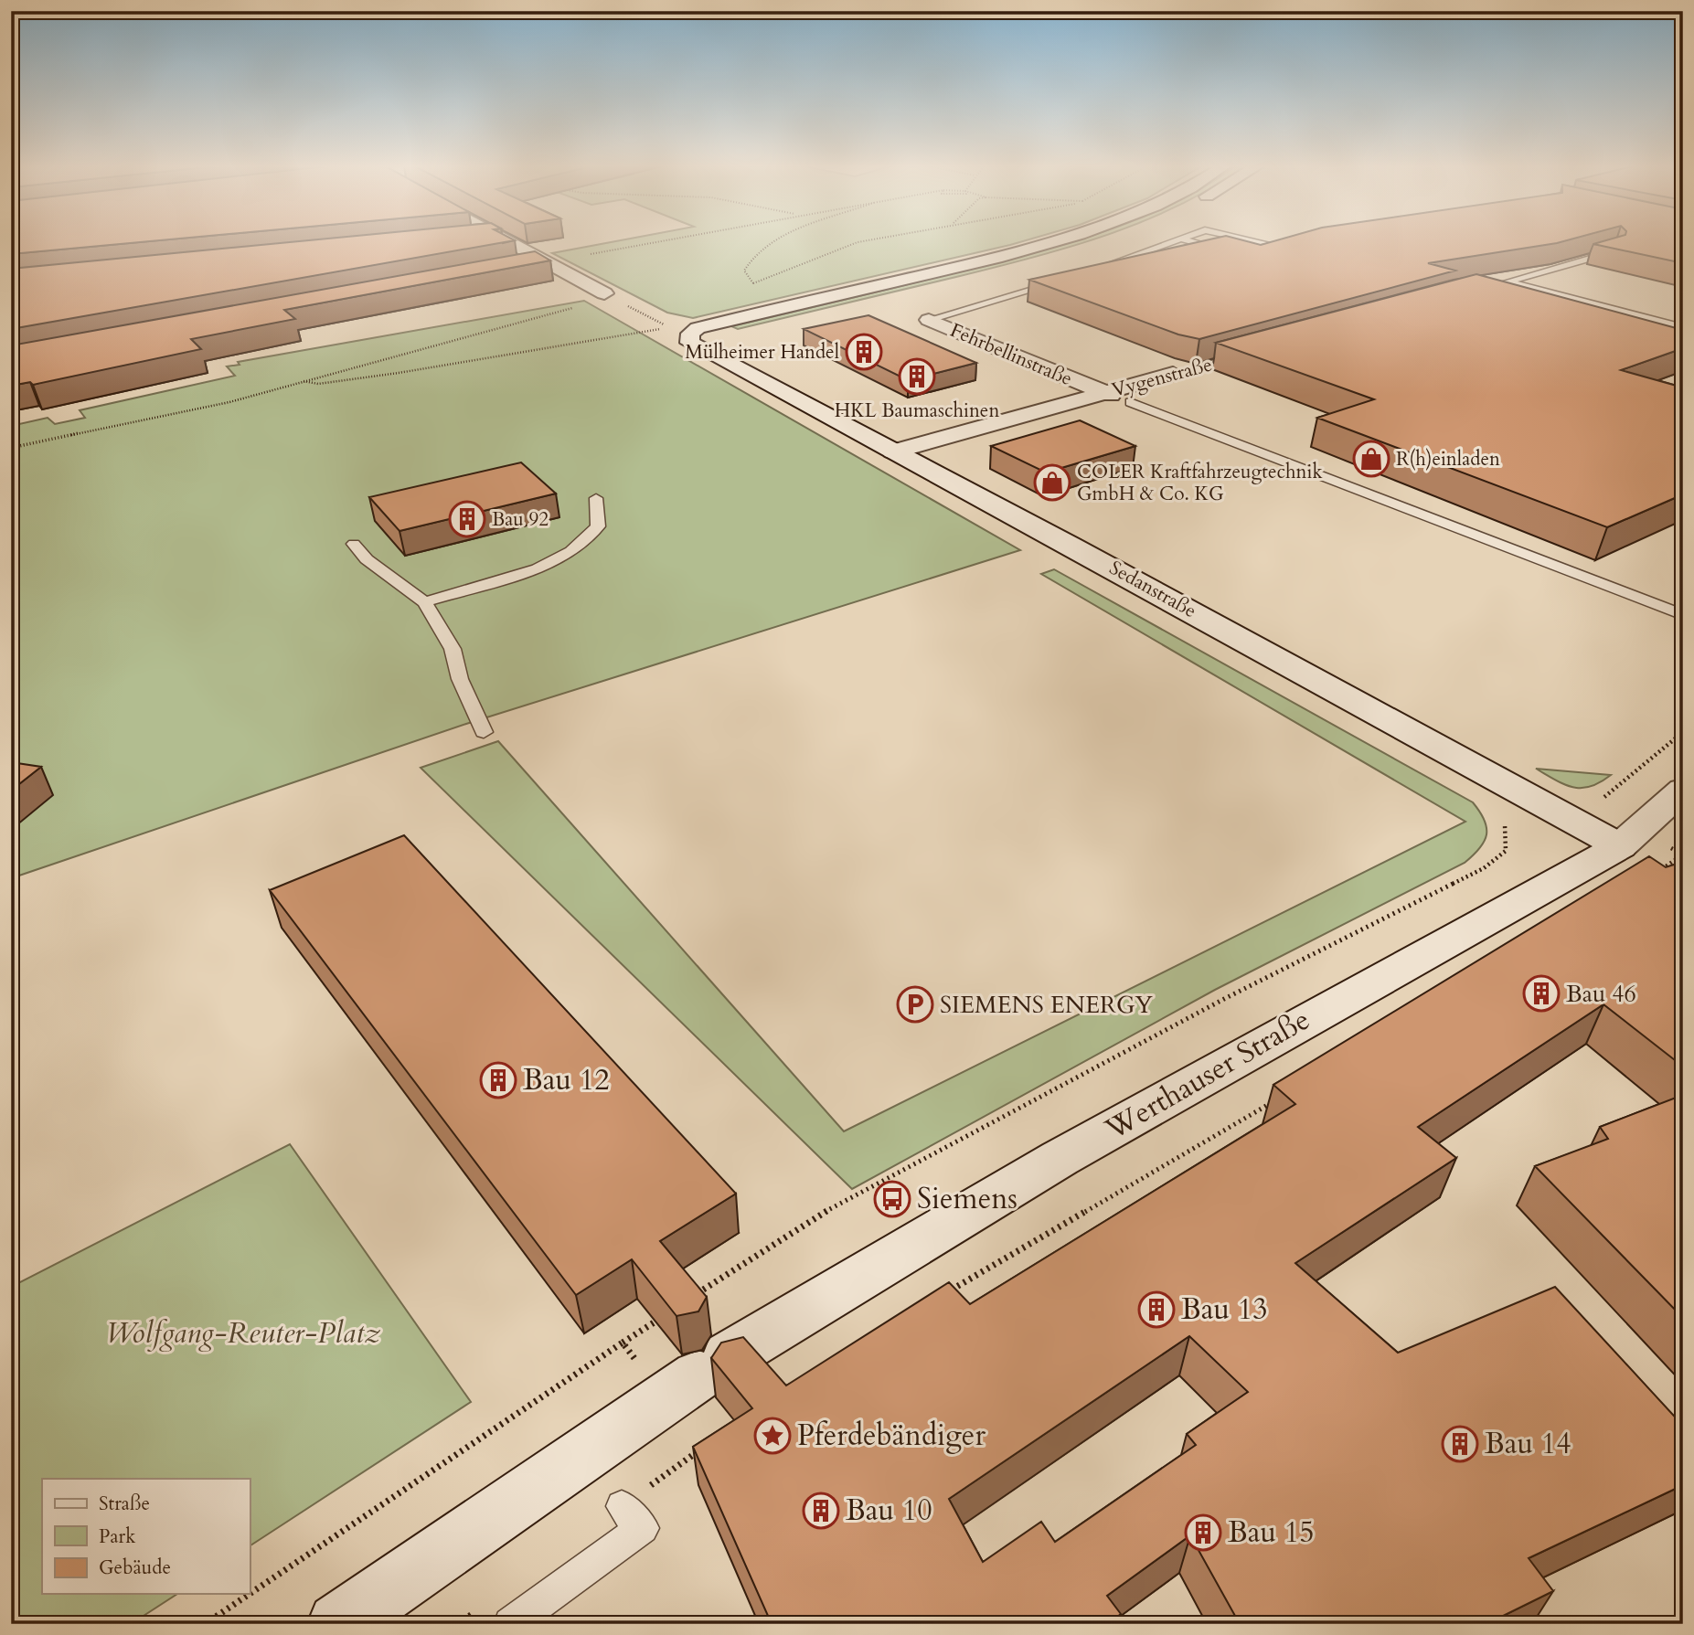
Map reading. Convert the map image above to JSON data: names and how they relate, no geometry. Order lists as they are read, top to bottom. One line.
{"streets":{"main road":["Fehrbellinstraße","Vygenstraße","Sedanstraße","Werthauser Straße"]},"crossings":[["Fehrbellinstraße","Vygenstraße"],["Vygenstraße","Sedanstraße"],["Sedanstraße","Werthauser Straße"]],"parks":["Wolfgang-Reuter-Platz"],"places":{"building":["Mülheimer Handel","HKL Baumaschinen","Bau 92","Bau 46","Bau 12","Bau 13","Bau 14","Bau 10","Bau 15"],"shop":["R(h)einladen","COLER Kraftfahrzeugtechnik GmbH & Co. KG"],"parking":["SIEMENS ENERGY"],"bus stop":["Siemens"],"place":["Pferdebändiger"]},"legend":["Straße","Park","Gebäude"]}
